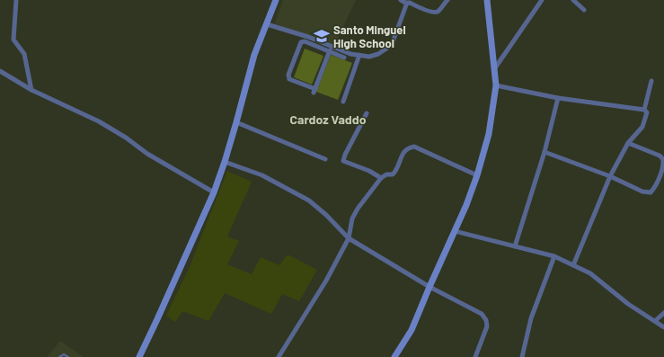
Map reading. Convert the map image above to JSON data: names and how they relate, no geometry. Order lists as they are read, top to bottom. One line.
{"districts":["Cardoz Vaddo"],"places":{"school or university":["Santo Minguel High School"]}}
